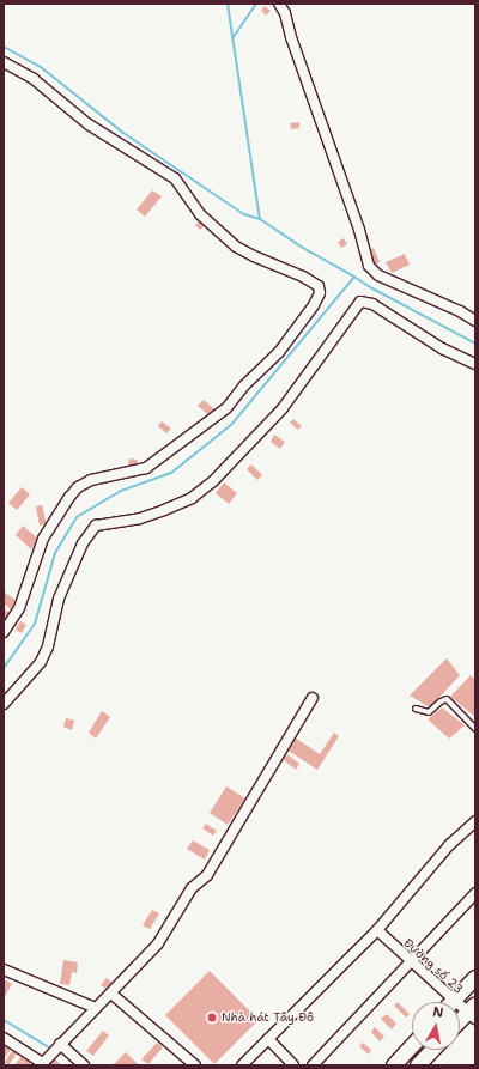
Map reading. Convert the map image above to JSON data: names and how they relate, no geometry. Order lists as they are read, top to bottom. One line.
{"streets":{"street":["Đường số 23"]},"places":["Nhà hát Tây Đô"],"north":"top"}
